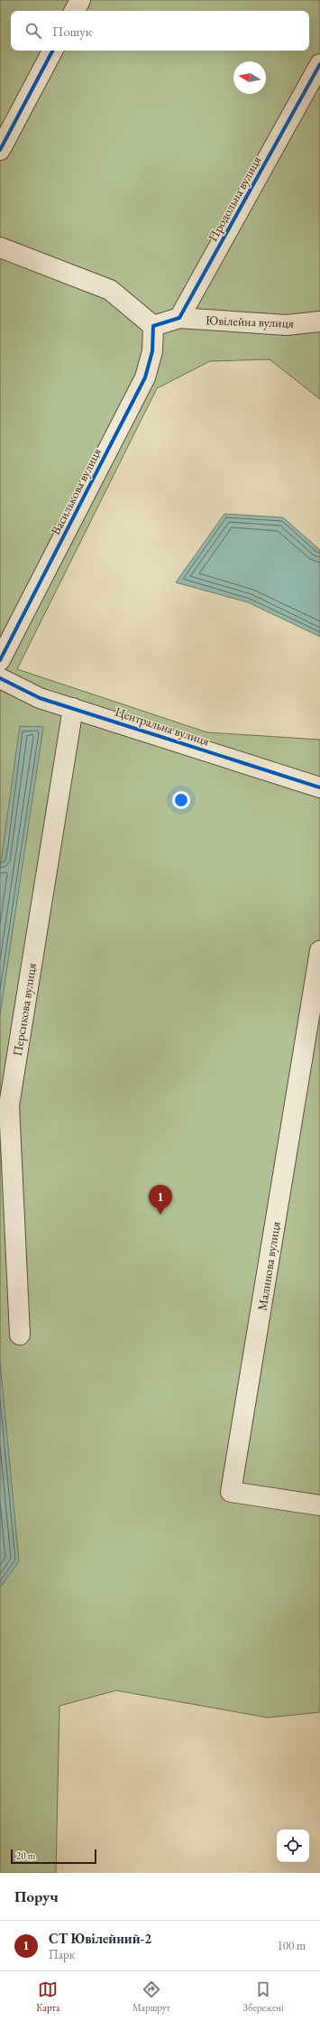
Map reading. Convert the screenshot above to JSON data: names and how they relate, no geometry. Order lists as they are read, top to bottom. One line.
{"streets":{"street":["Продольна вулиця","Ювілейна вулиця","Василькова вулиця","Центральна вулиця","Персикова вулиця","Малинова вулиця"]},"crossings":[["Продольна вулиця","Ювілейна вулиця"],["Центральна вулиця","Персикова вулиця"]],"scale_bar":"20 m","north":"left","page":{"search":"Пошук","pins":"1","scale":"20 m","heading":"Поруч","list":[{"mark":"1","name":"СT Ювілейний-2","note":"Парк","value":"100 m"}],"nav":["Карта","Маршрут","Збережені"]}}
